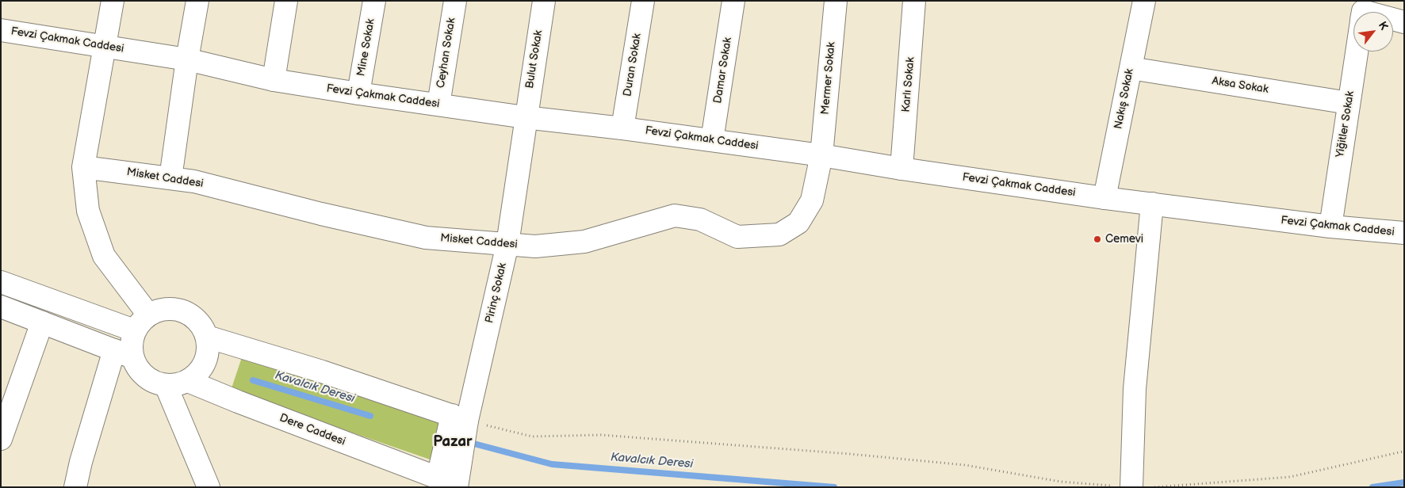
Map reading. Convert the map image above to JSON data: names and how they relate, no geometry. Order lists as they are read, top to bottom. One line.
{"streets":{"street":["Fevzi Çakmak Caddesi","Mine Sokak","Ceyhan Sokak","Bulut Sokak","Duran Sokak","Damar Sokak","Mermer Sokak","Karlı Sokak","Aksa Sokak","Nakış Sokak","Yiğitler Sokak","Misket Caddesi","Pirinç Sokak","Dere Caddesi"]},"crossings":[["Fevzi Çakmak Caddesi","Mine Sokak"],["Fevzi Çakmak Caddesi","Ceyhan Sokak"],["Fevzi Çakmak Caddesi","Bulut Sokak"],["Fevzi Çakmak Caddesi","Duran Sokak"],["Fevzi Çakmak Caddesi","Damar Sokak"],["Fevzi Çakmak Caddesi","Mermer Sokak"],["Fevzi Çakmak Caddesi","Karlı Sokak"],["Fevzi Çakmak Caddesi","Nakış Sokak"],["Fevzi Çakmak Caddesi","Yiğitler Sokak"],["Fevzi Çakmak Caddesi","Misket Caddesi"],["Fevzi Çakmak Caddesi","Pirinç Sokak"],["Bulut Sokak","Pirinç Sokak"],["Mermer Sokak","Misket Caddesi"],["Aksa Sokak","Nakış Sokak"],["Aksa Sokak","Yiğitler Sokak"],["Misket Caddesi","Pirinç Sokak"],["Pirinç Sokak","Dere Caddesi"]],"districts":["Pazar"],"water":["Kavalcık Deresi"],"places":["Cemevi"],"north":"top right"}
